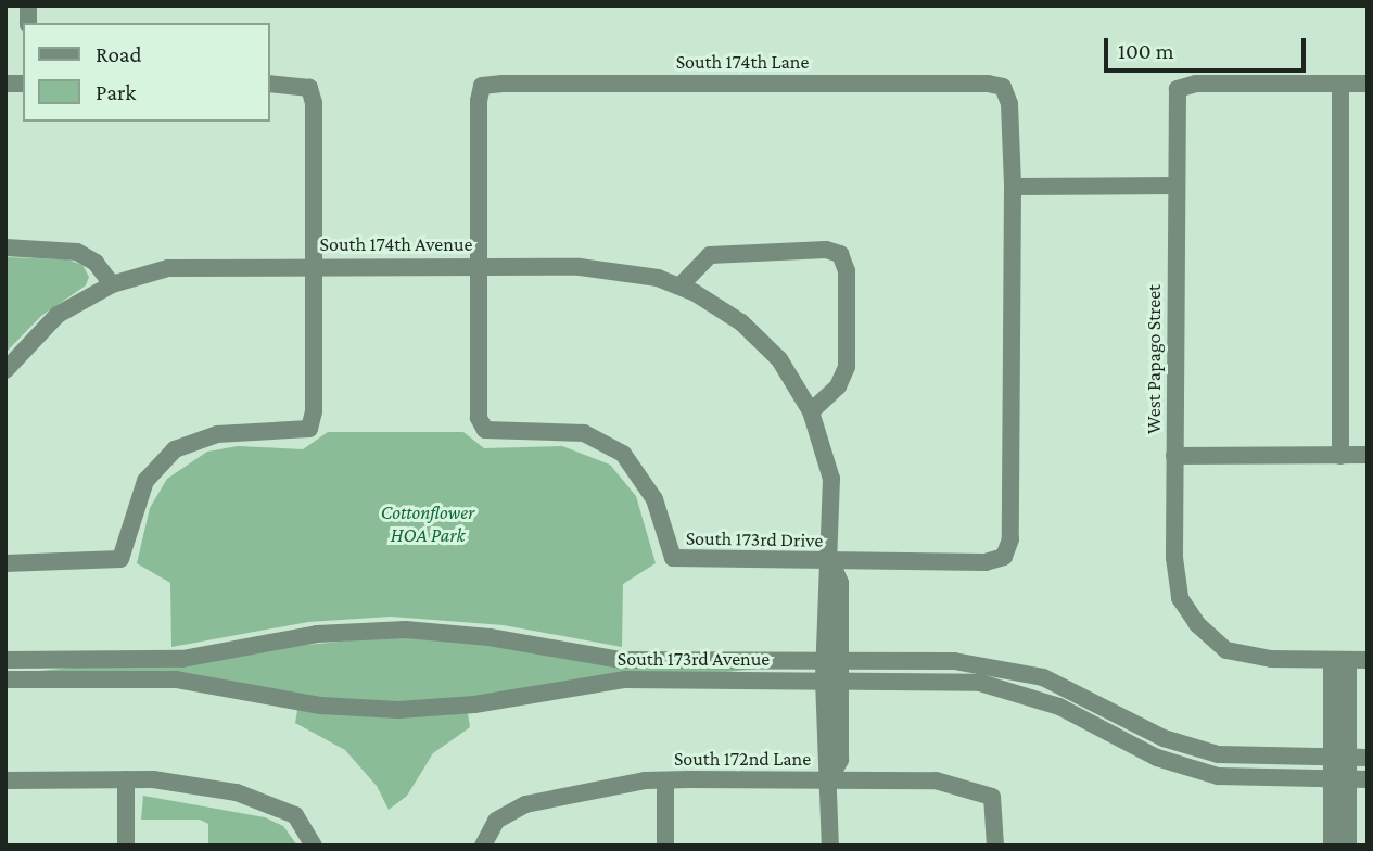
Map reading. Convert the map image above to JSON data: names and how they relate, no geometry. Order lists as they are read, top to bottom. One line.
{"streets":{"street":["South 174th Lane","South 174th Avenue","West Papago Street","South 173rd Drive","South 173rd Avenue","South 172nd Lane"]},"crossings":[["South 174th Lane","South 174th Avenue"],["South 174th Lane","South 173rd Drive"],["South 174th Avenue","South 173rd Drive"],["South 174th Avenue","South 173rd Avenue"],["South 174th Avenue","South 172nd Lane"]],"parks":["Cottonflower HOA Park"],"legend":["Road","Park"],"scale_bar":"100 m"}
